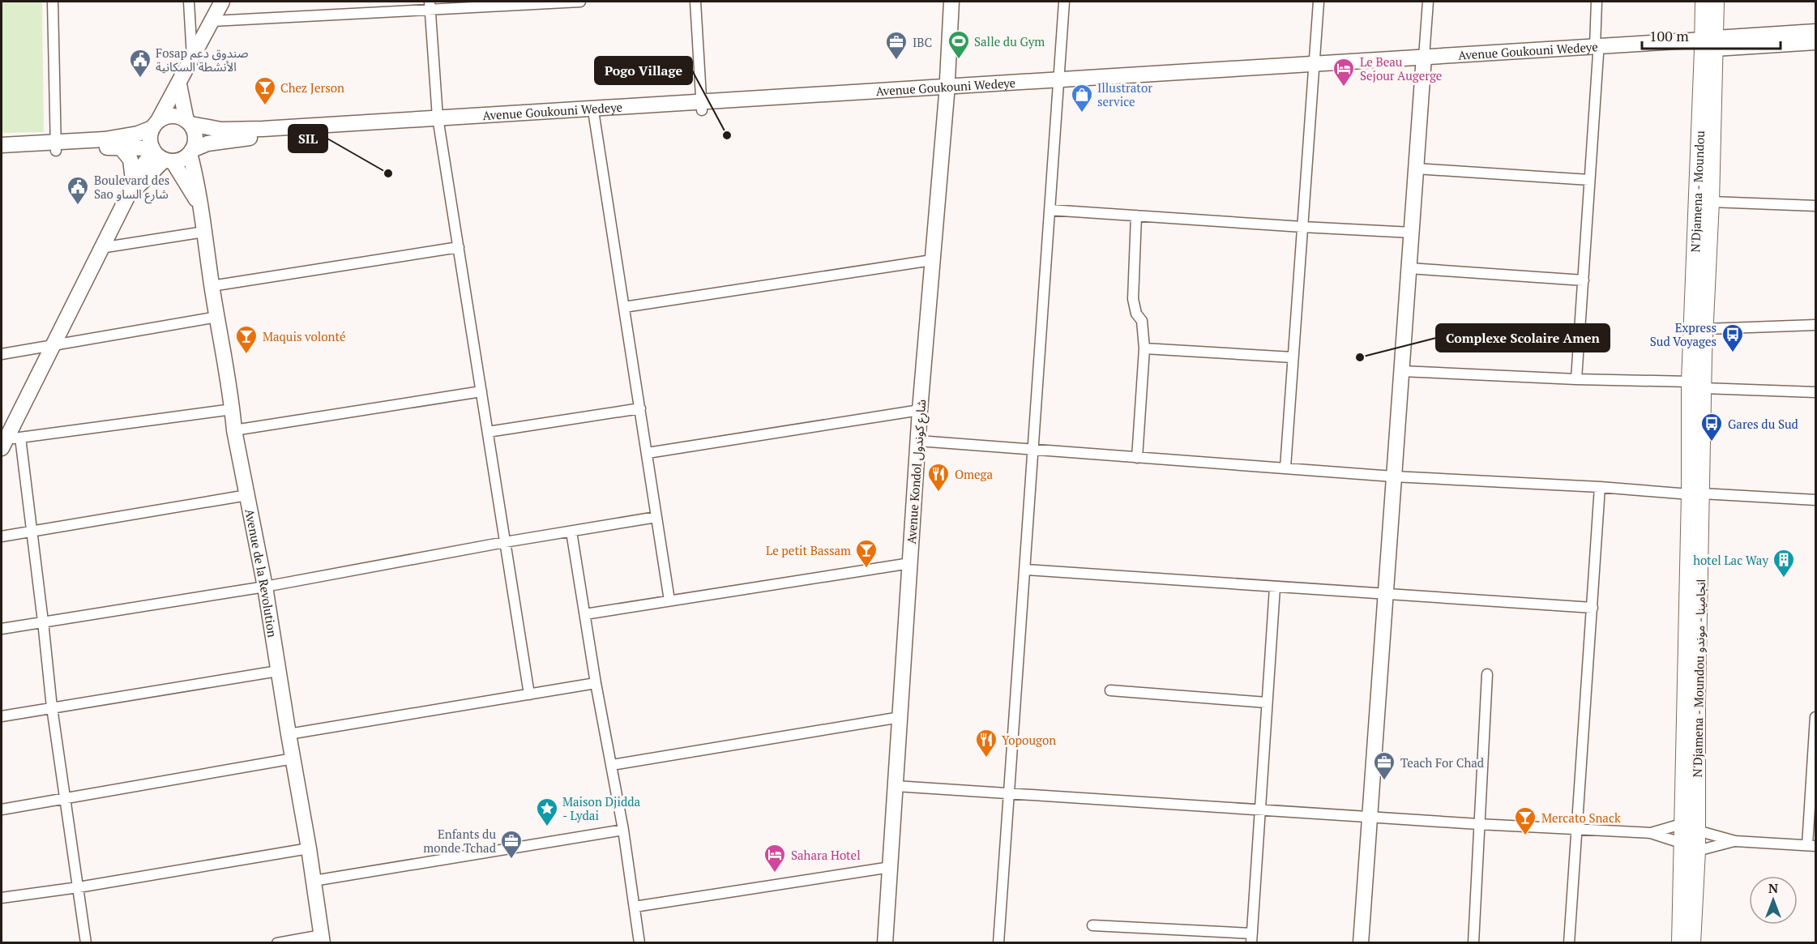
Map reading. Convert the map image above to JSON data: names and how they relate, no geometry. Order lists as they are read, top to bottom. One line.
{"streets":{"main road":["N'Djamena - Moundou","N'Djamena - Moundou انجامينا - موندو"],"street":["Avenue Goukouni Wedeye","Avenue Kondol شارع كوندول","Avenue de la Revolution"]},"crossings":[["Avenue Goukouni Wedeye","N'Djamena - Moundou"],["Avenue Goukouni Wedeye","Avenue Kondol شارع كوندول"],["Avenue Goukouni Wedeye","Avenue de la Revolution"],["N'Djamena - Moundou","N'Djamena - Moundou انجامينا - موندو"]],"places":{"sports":["Salle du Gym"],"office":["IBC","Teach For Chad","Enfants du monde Tchad"],"public building":["Fosap صندوق دعم الأنشطة السكانية","Boulevard des Sao شارع الساو"],"hotel":["Le Beau Sejour Augerge","Sahara Hotel"],"bar":["Chez Jerson","Maquis volonté","Le petit Bassam","Mercato Snack"],"shop":["Illustrator service"],"other":["Pogo Village","SIL","Complexe Scolaire Amen"],"bus stop":["Express Sud Voyages","Gares du Sud"],"restaurant":["Omega","Yopougon"],"building":["hotel Lac Way"],"place":["Maison Djidda - Lydai"]},"scale_bar":"100 m","north":"top"}
